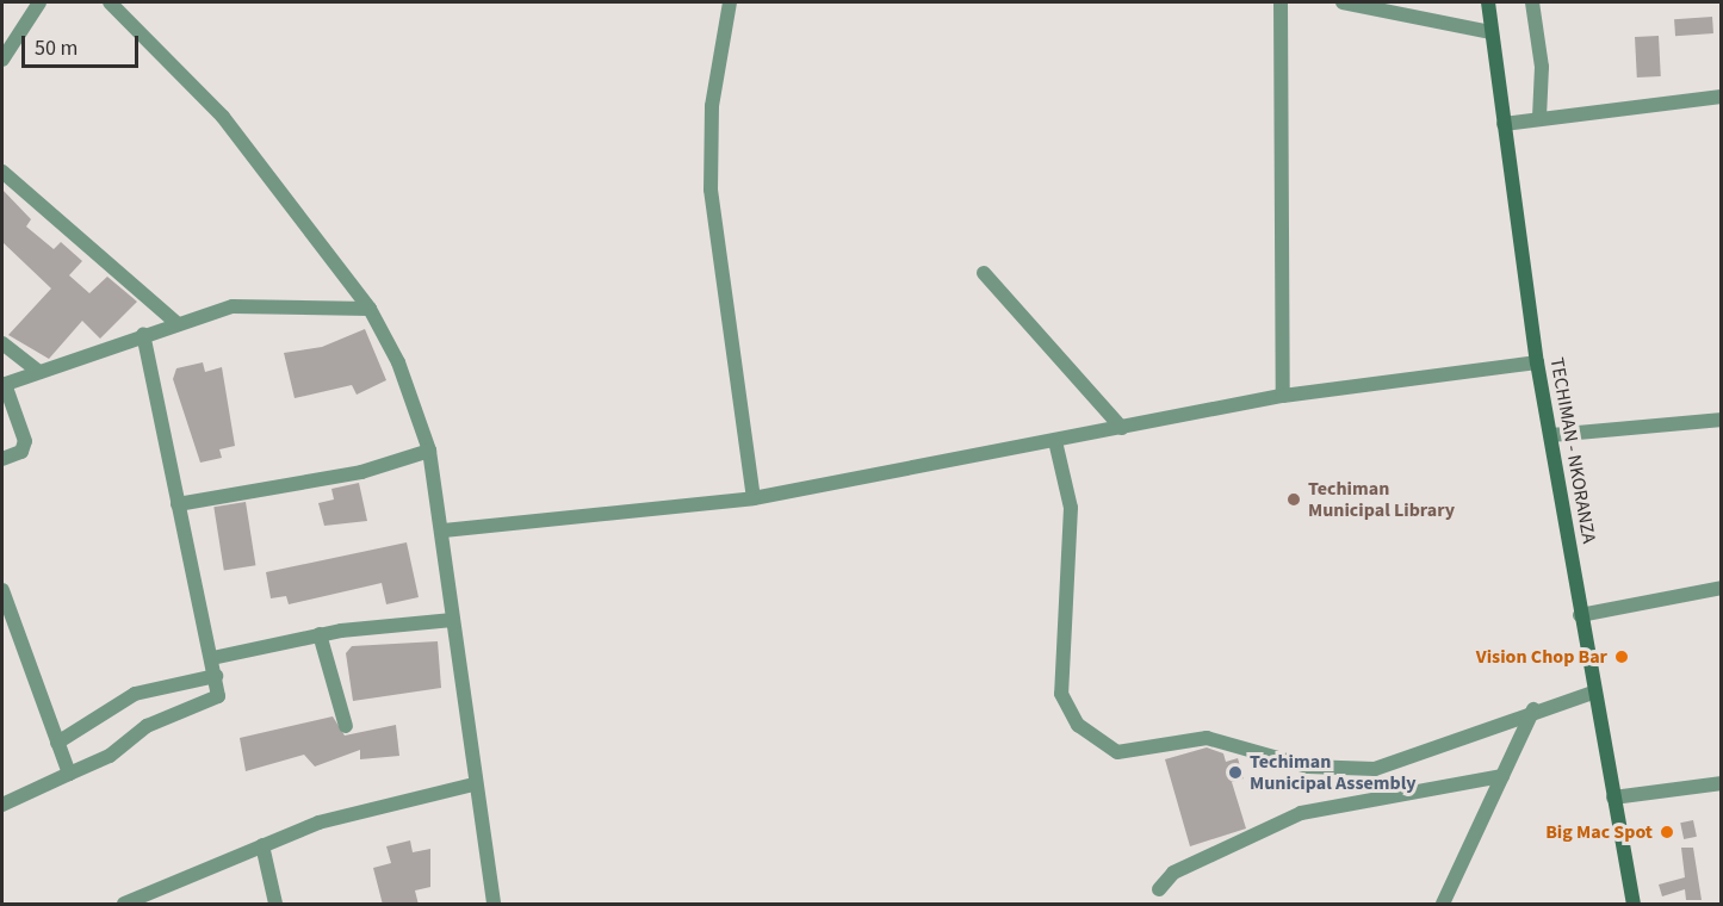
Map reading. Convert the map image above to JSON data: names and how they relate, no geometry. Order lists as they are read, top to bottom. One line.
{"streets":{"main road":["TECHIMAN - NKORANZA"]},"places":["Techiman Municipal Library","Vision Chop Bar","Techiman Municipal Assembly","Big Mac Spot"],"scale_bar":"50 m"}
